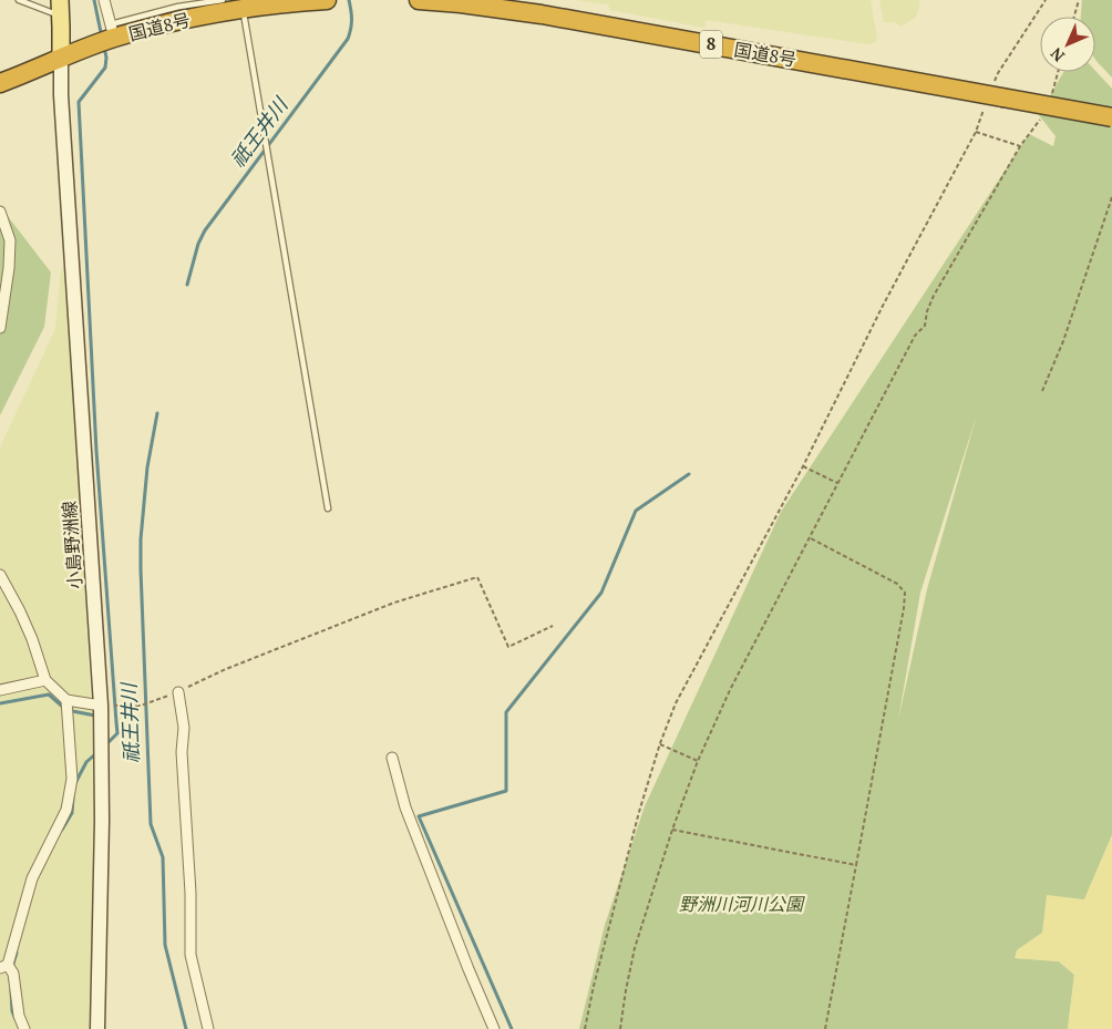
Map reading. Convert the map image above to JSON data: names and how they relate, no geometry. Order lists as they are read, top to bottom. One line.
{"streets":{"highway":["国道8号","8"],"main road":["小島野洲線"]},"crossings":[["国道8号","小島野洲線"]],"water":["祇王井川"],"parks":["野洲川河川公園"],"north":"bottom left"}
